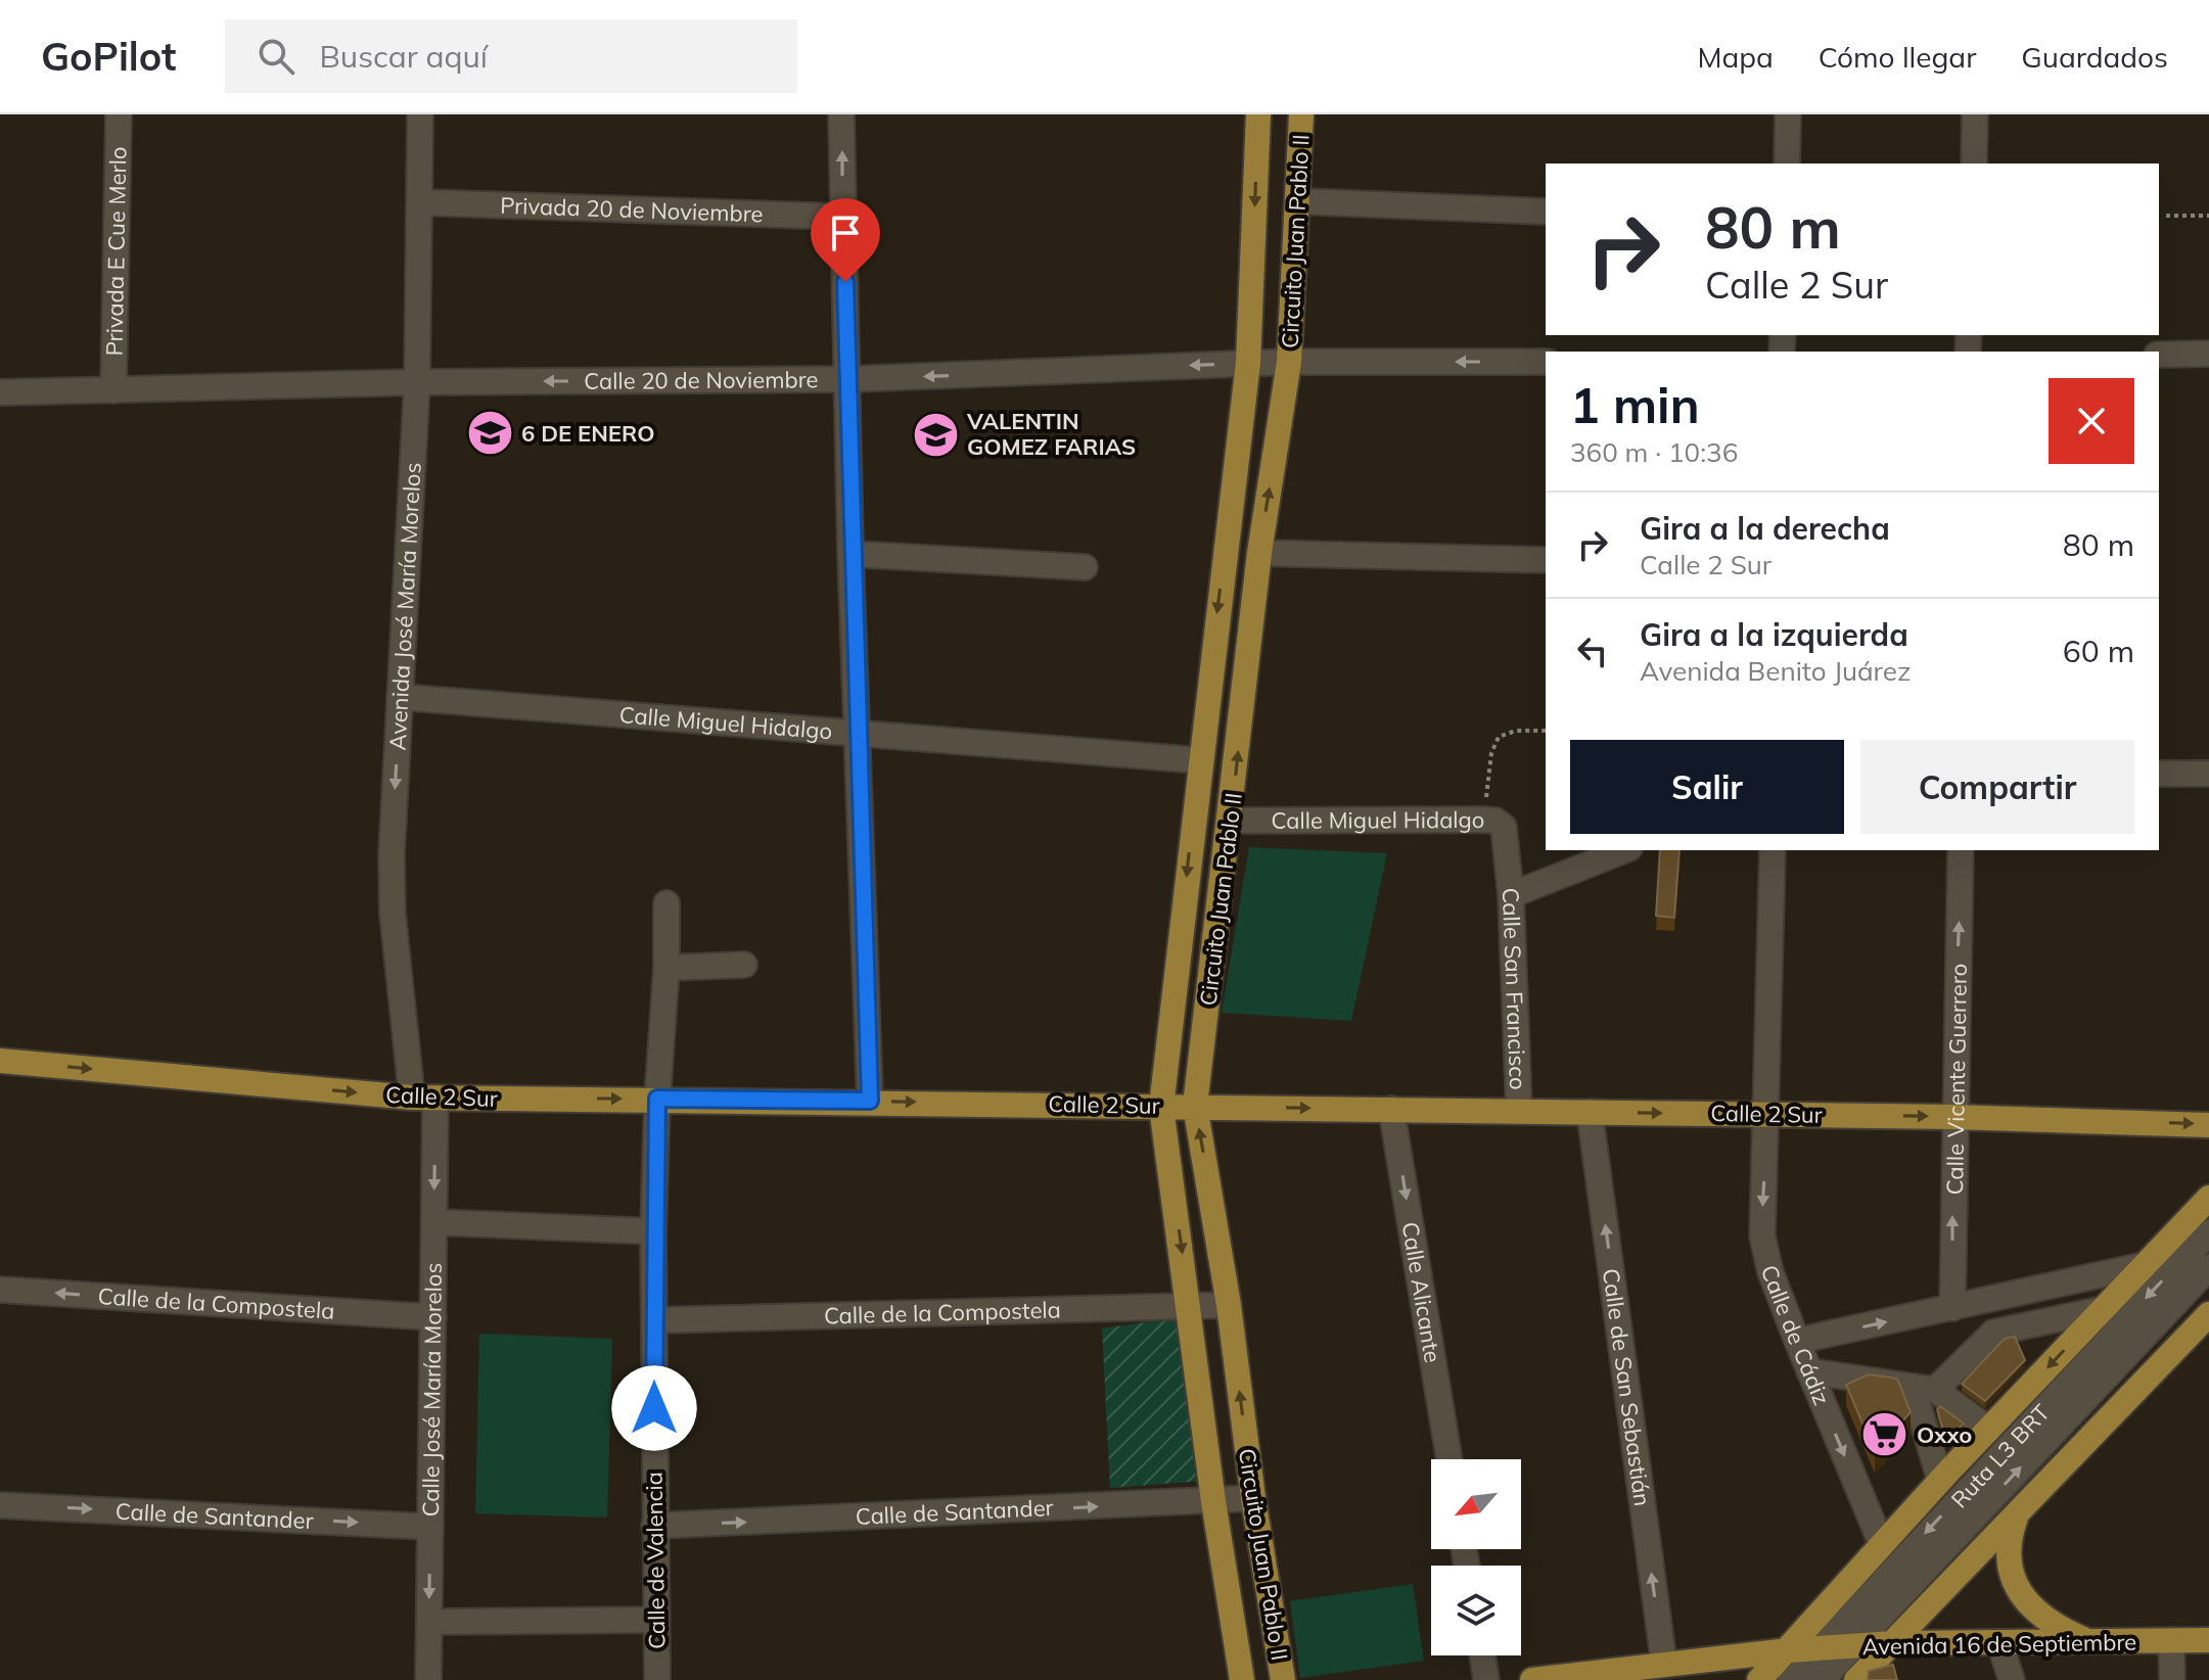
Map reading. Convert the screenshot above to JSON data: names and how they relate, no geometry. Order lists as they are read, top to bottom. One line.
{"streets":{"main road":["Circuito Juan Pablo II","Calle 2 Sur","Avenida 16 de Septiembre"],"street":["Privada 20 de Noviembre","Privada E Cue Merlo","Calle 20 de Noviembre","Avenida José María Morelos","Calle Miguel Hidalgo","Calle San Francisco","Calle Vicente Guerrero","Calle Alicante","Calle de la Compostela","Calle de Cádiz","Calle de San Sebastián","Calle José María Morelos","Ruta L3 BRT","Calle de Santander","Calle de Valencia"]},"crossings":[["Privada 20 de Noviembre","Avenida José María Morelos"],["Circuito Juan Pablo II","Calle 20 de Noviembre"],["Circuito Juan Pablo II","Calle Miguel Hidalgo"],["Circuito Juan Pablo II","Calle 2 Sur"],["Circuito Juan Pablo II","Calle de la Compostela"],["Circuito Juan Pablo II","Calle de Santander"],["Privada E Cue Merlo","Calle 20 de Noviembre"],["Calle 20 de Noviembre","Avenida José María Morelos"],["Avenida José María Morelos","Calle Miguel Hidalgo"],["Avenida José María Morelos","Calle 2 Sur"],["Avenida José María Morelos","Calle José María Morelos"],["Calle Miguel Hidalgo","Calle San Francisco"],["Calle San Francisco","Calle 2 Sur"],["Calle Vicente Guerrero","Calle 2 Sur"],["Calle 2 Sur","Calle Alicante"],["Calle 2 Sur","Calle de Cádiz"],["Calle 2 Sur","Calle de San Sebastián"],["Calle 2 Sur","Calle José María Morelos"],["Calle 2 Sur","Calle de Valencia"],["Calle de la Compostela","Calle José María Morelos"],["Calle de la Compostela","Calle de Valencia"],["Calle de San Sebastián","Avenida 16 de Septiembre"],["Calle José María Morelos","Calle de Santander"],["Ruta L3 BRT","Avenida 16 de Septiembre"],["Calle de Santander","Calle de Valencia"]],"one_way":["Avenida José María Morelos","Calle Vicente Guerrero","Calle 2 Sur","Calle Alicante","Calle de la Compostela","Calle de Cádiz","Calle de San Sebastián","Calle José María Morelos","Calle de Santander"],"places":{"school or university":["6 DE ENERO","VALENTIN GOMEZ FARIAS"],"supermarket":["Oxxo"]},"north":"bottom left","page":{"header":"GoPilot","search":"Buscar aquí","nav":["Mapa","Cómo llegar","Guardados"],"turn":["80 m","Calle 2 Sur"],"heading":["1 min","360 m · 10:36"],"list":[{"name":"Gira a la derecha","note":"Calle 2 Sur","value":"80 m"},{"name":"Gira a la izquierda","note":"Avenida Benito Juárez","value":"60 m"}],"buttons":["Salir","Compartir"]}}
